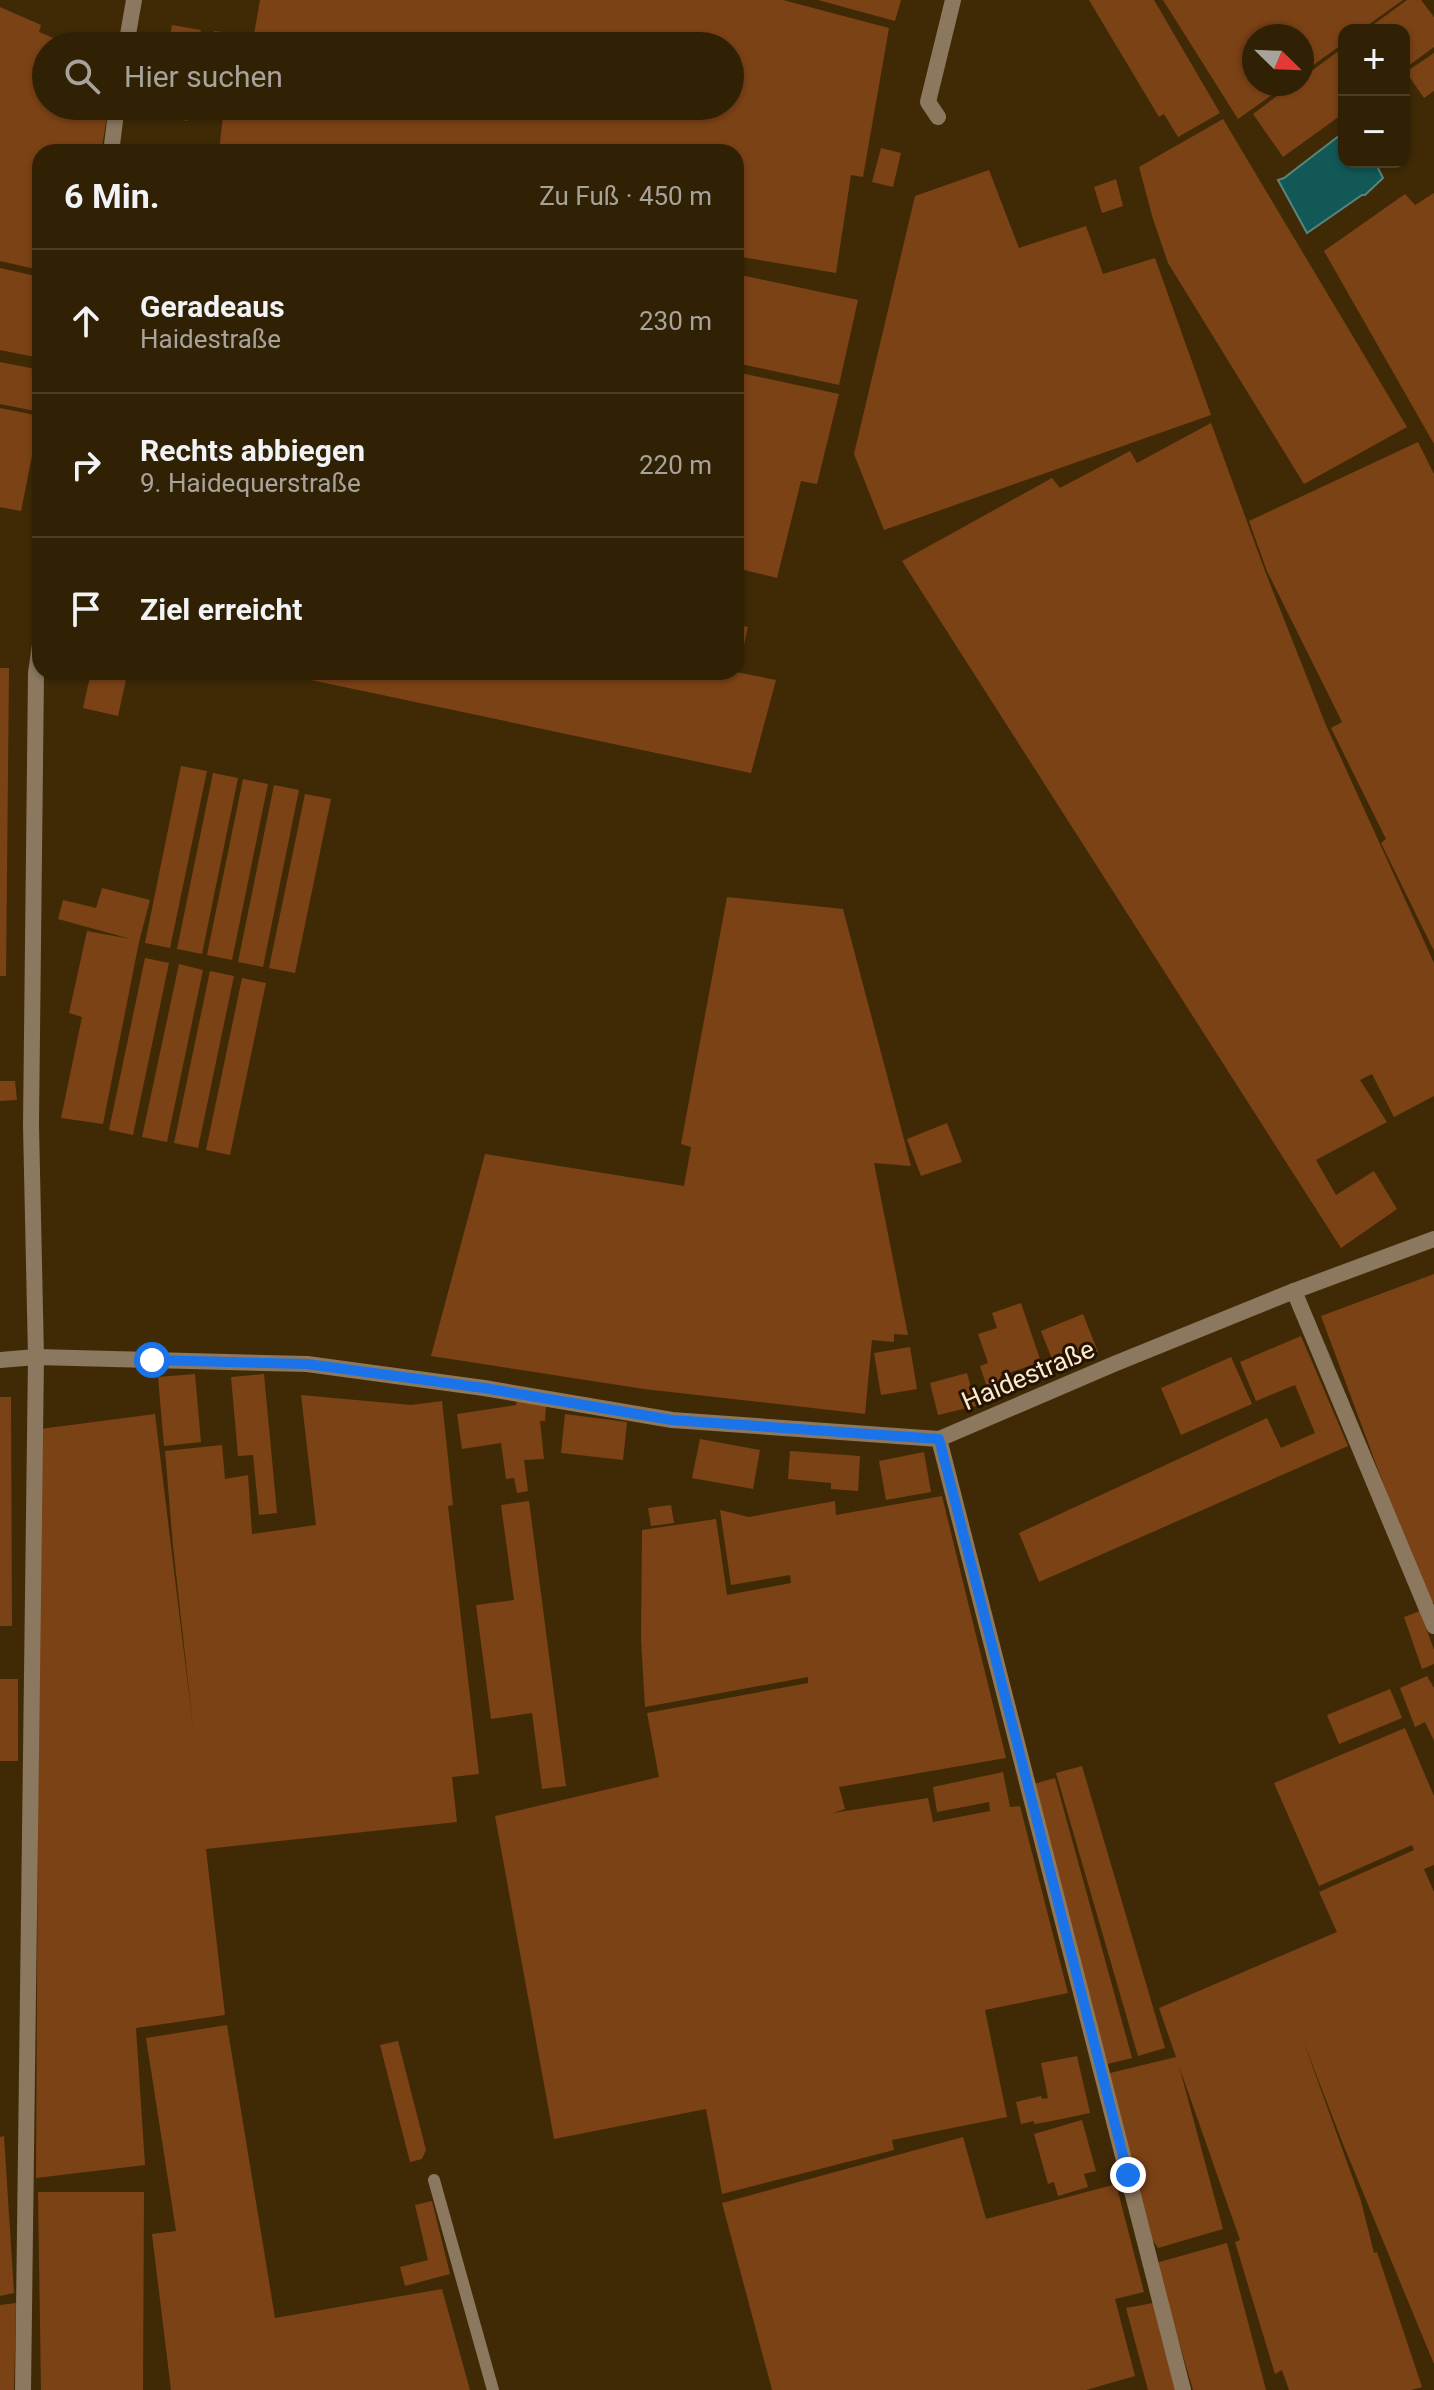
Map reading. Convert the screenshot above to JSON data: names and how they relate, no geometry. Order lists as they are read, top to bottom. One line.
{"streets":{"street":["Haidestraße"]},"north":"bottom right","page":{"map_buttons":["+","−"],"search":"Hier suchen","heading":["6 Min.","Zu Fuß · 450 m"],"list":[["Geradeaus","Haidestraße","230 m"],["Rechts abbiegen","9. Haidequerstraße","220 m"],"Ziel erreicht"]}}
